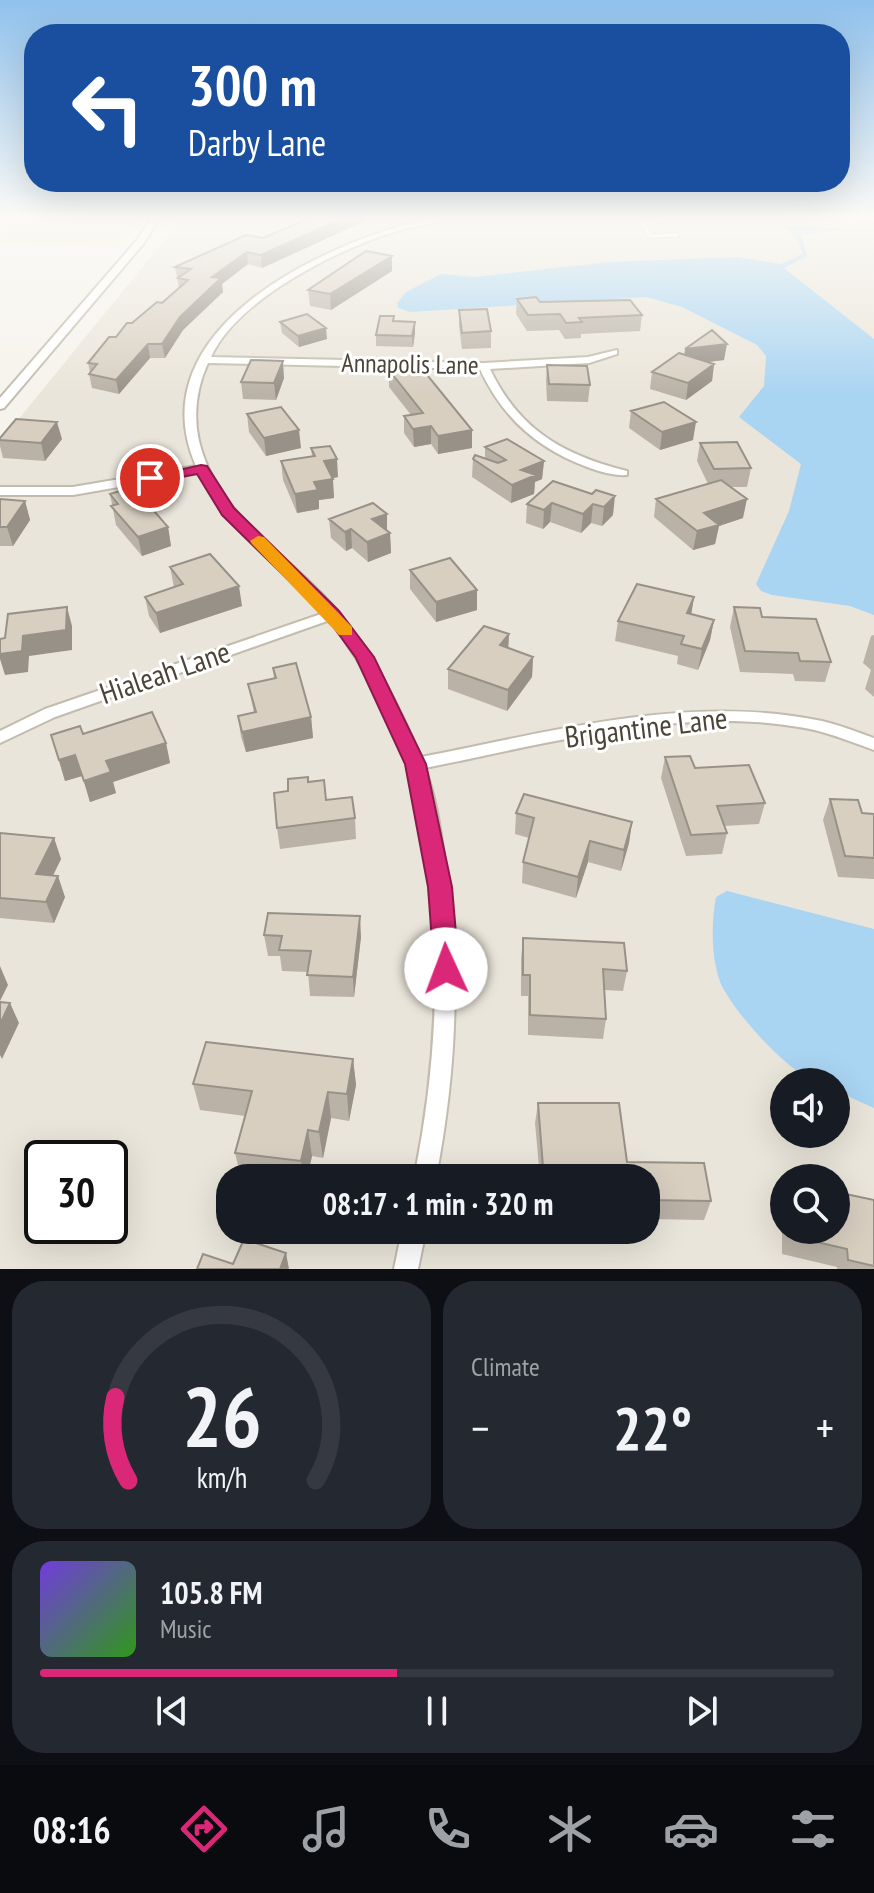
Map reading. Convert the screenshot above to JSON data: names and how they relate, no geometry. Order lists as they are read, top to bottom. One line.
{"streets":{"street":["Annapolis Lane","Hialeah Lane","Brigantine Lane"]},"page":{"turn":["300 m","Darby Lane"],"limit":"30","trip":"08:17 · 1 min · 320 m","tile":"Climate","heat":["−","22°","+"],"song":["105.8 FM","Music"],"tabs":"08:16","gauge":["26","km/h"]}}
